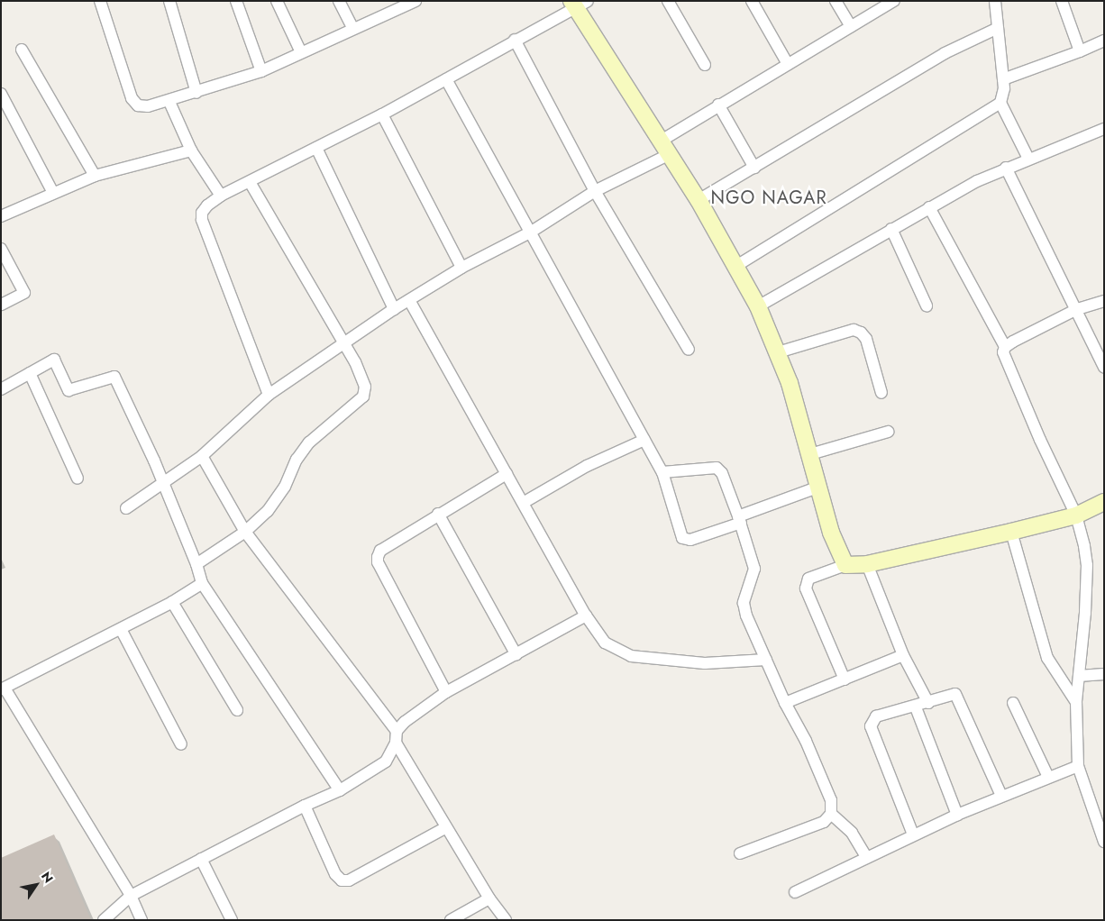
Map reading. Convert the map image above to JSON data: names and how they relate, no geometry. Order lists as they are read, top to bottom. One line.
{"districts":["NGO NAGAR"],"north":"top right"}
